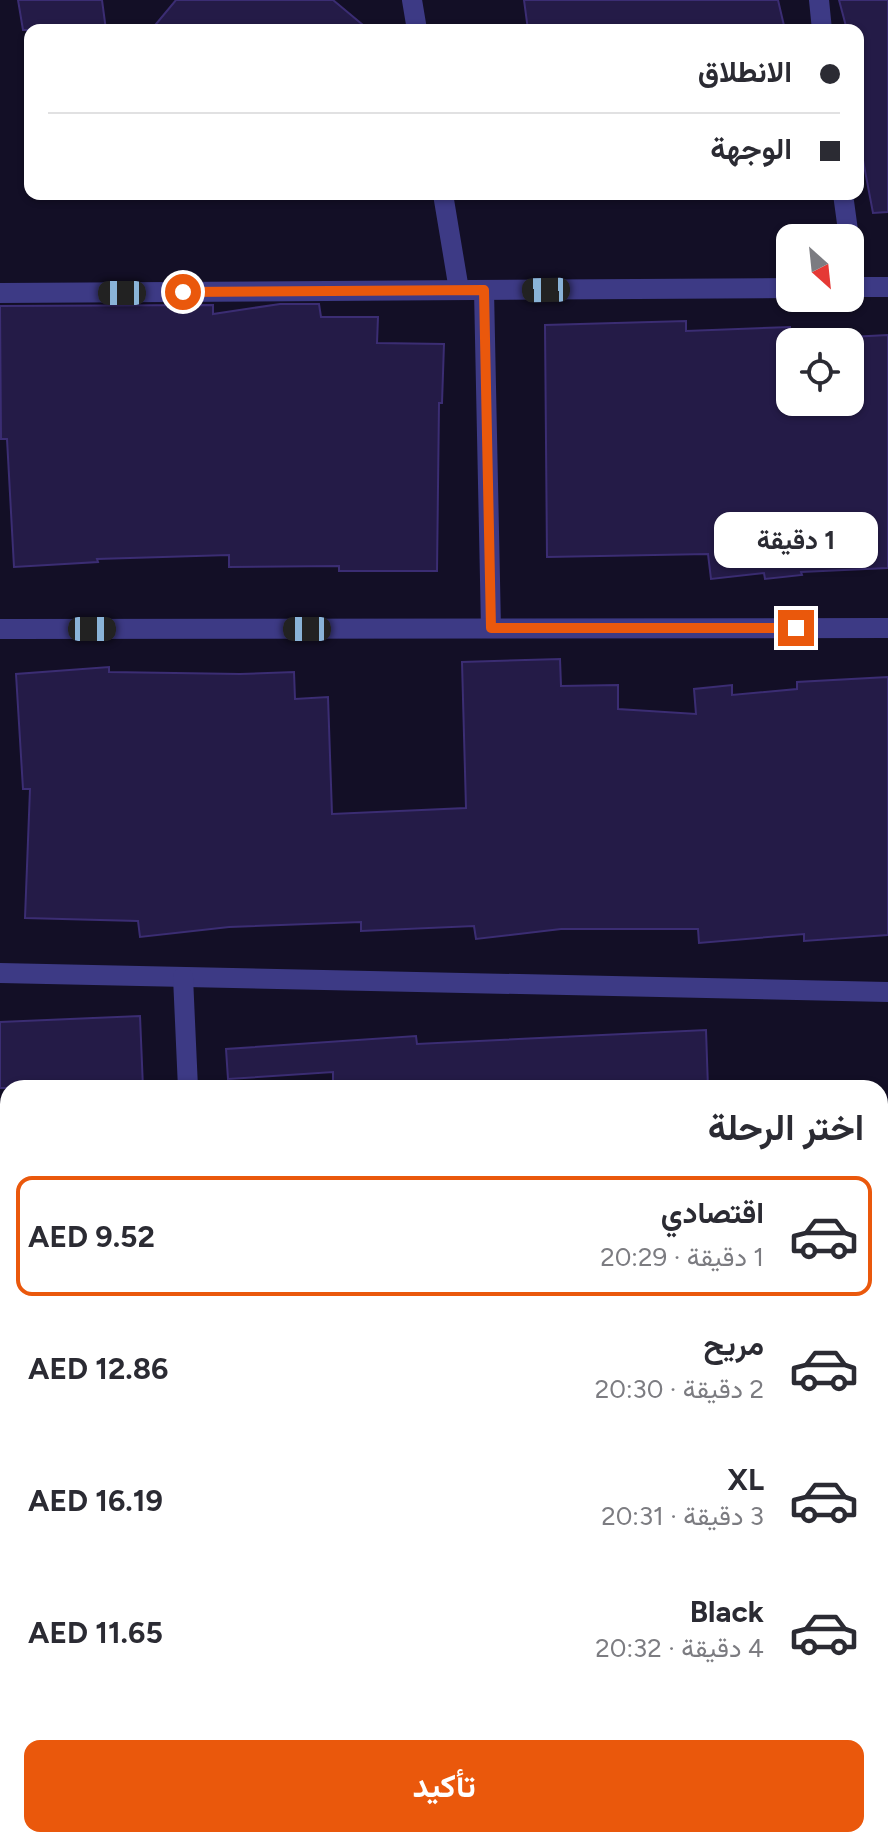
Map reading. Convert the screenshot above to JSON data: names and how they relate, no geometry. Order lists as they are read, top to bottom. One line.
{"north":"bottom right","page":{"banner":["الانطلاق","الوجهة"],"bubble":"1 دقيقة","heading":"اختر الرحلة","list":[{"name":"اقتصادي","note":"1 دقيقة · 20:29","value":"AED 9.52"},{"name":"مريح","note":"2 دقيقة · 20:30","value":"AED 12.86"},{"name":"XL","note":"3 دقيقة · 20:31","value":"AED 16.19"},{"name":"Black","note":"4 دقيقة · 20:32","value":"AED 11.65"}],"buttons":"تأكيد"}}
